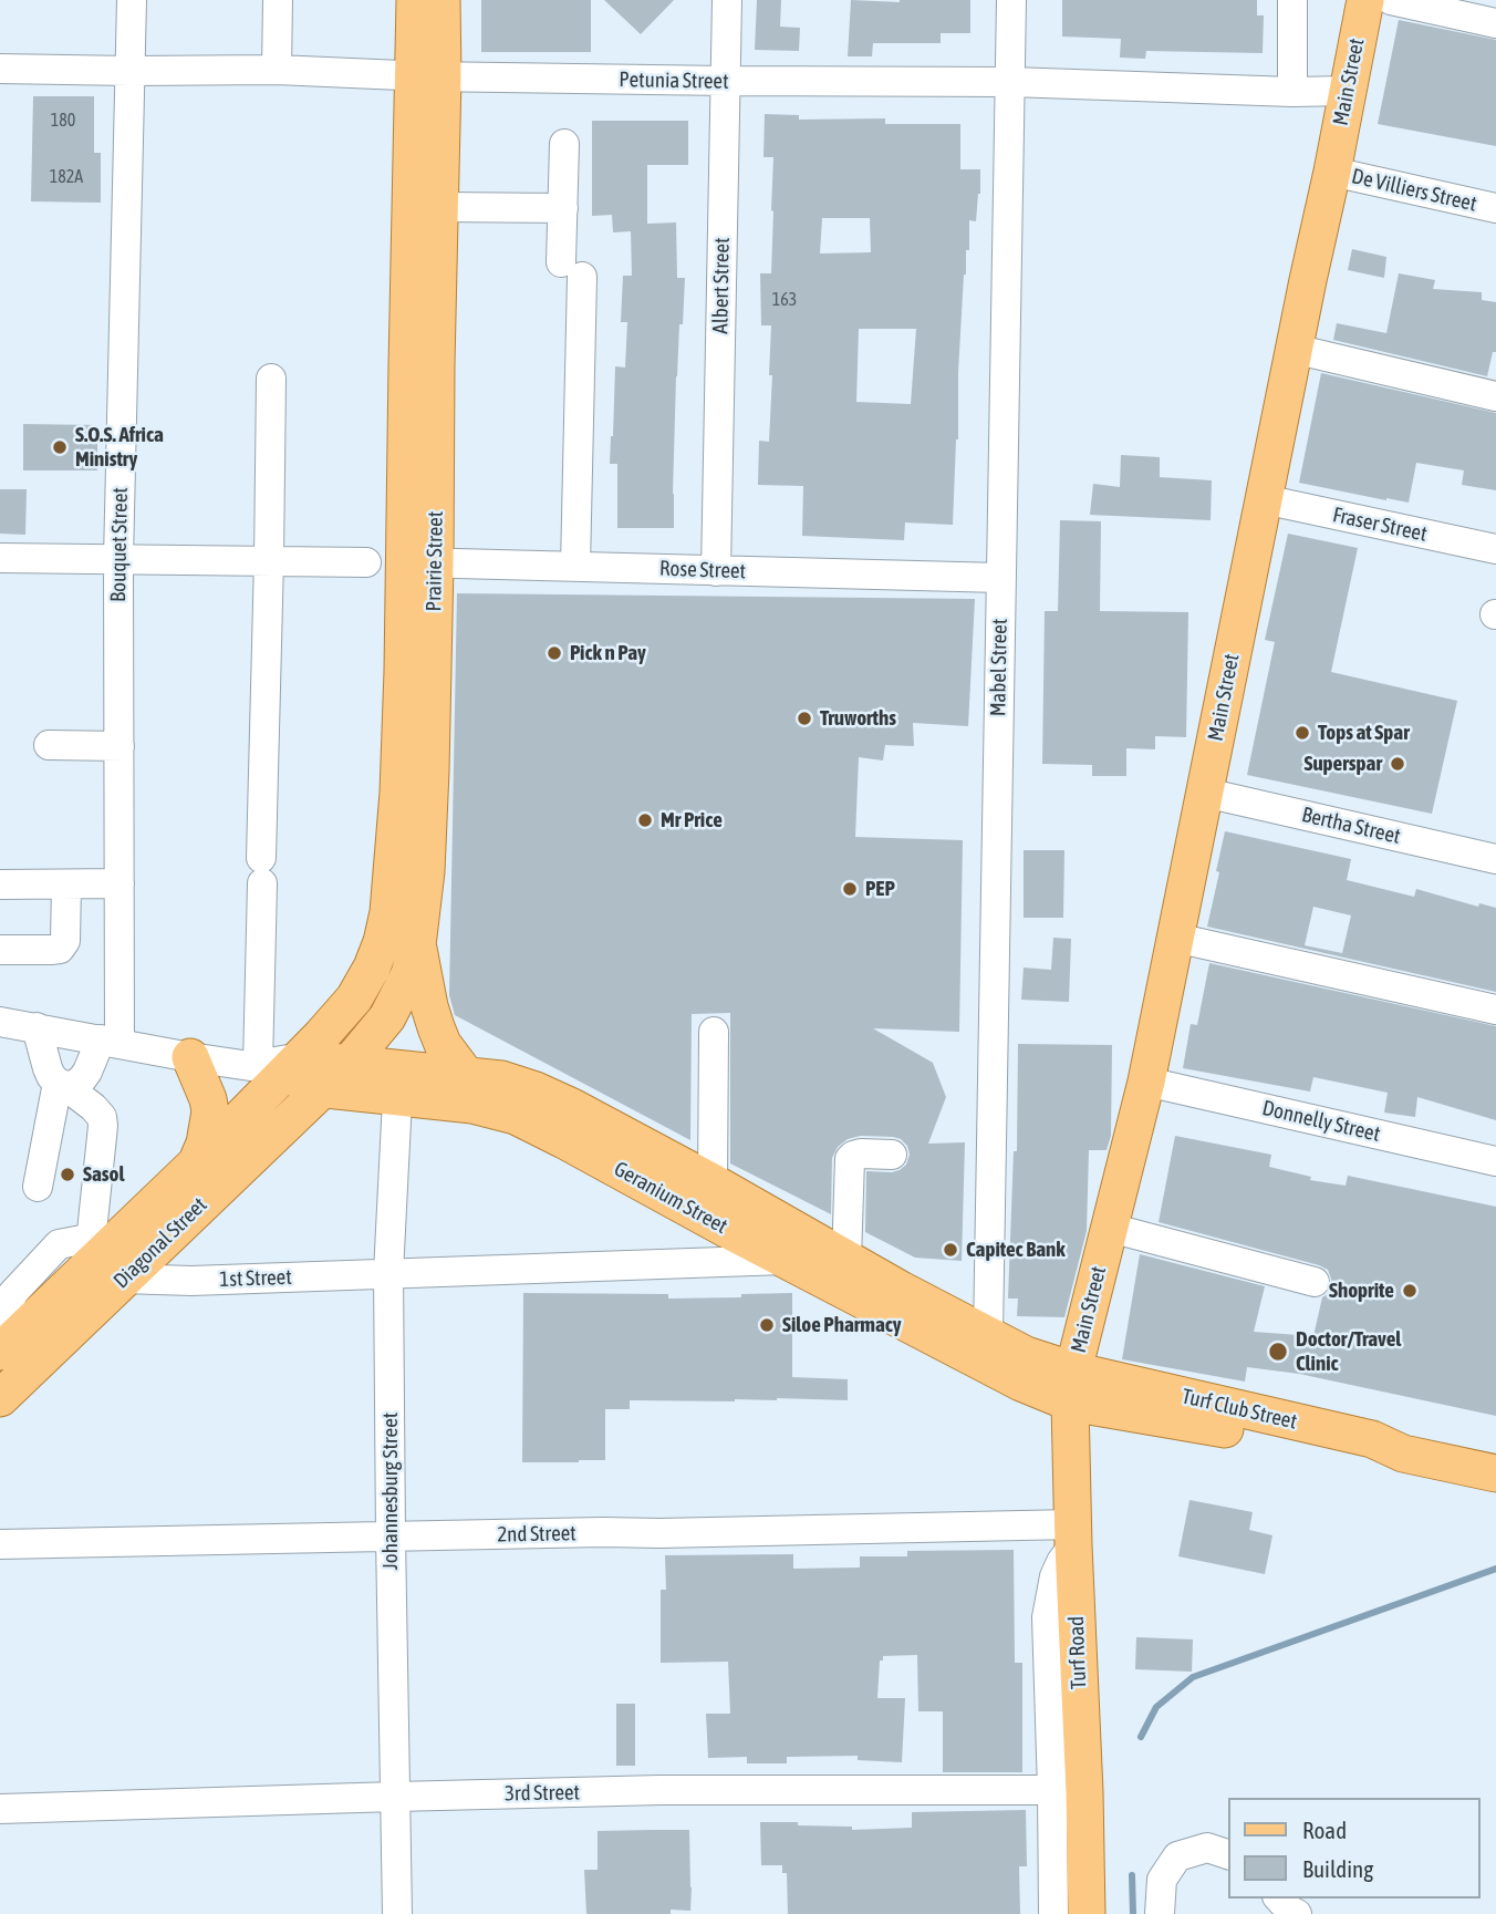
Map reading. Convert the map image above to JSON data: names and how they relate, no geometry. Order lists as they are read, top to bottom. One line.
{"streets":{"main road":["Main Street","Prairie Street","Geranium Street","Diagonal Street","Turf Club Street","Turf Road"],"street":["Petunia Street","De Villiers Street","Albert Street","Fraser Street","Bouquet Street","Rose Street","Mabel Street","Bertha Street","Donnelly Street","1st Street","Johannesburg Street","2nd Street","3rd Street"]},"crossings":[["Petunia Street","Main Street"],["Petunia Street","Albert Street"],["Petunia Street","Bouquet Street"],["Petunia Street","Prairie Street"],["Petunia Street","Mabel Street"],["Main Street","De Villiers Street"],["Main Street","Fraser Street"],["Main Street","Bertha Street"],["Main Street","Donnelly Street"],["Main Street","Geranium Street"],["Main Street","Turf Club Street"],["Main Street","Turf Road"],["Albert Street","Rose Street"],["Bouquet Street","Geranium Street"],["Prairie Street","Rose Street"],["Prairie Street","Geranium Street"],["Prairie Street","Diagonal Street"],["Rose Street","Mabel Street"],["Mabel Street","Geranium Street"],["Geranium Street","Diagonal Street"],["Geranium Street","1st Street"],["Geranium Street","Turf Club Street"],["Geranium Street","Johannesburg Street"],["Geranium Street","Turf Road"],["Diagonal Street","1st Street"],["1st Street","Johannesburg Street"],["Turf Club Street","Turf Road"],["Johannesburg Street","2nd Street"],["Johannesburg Street","3rd Street"],["2nd Street","Turf Road"],["Turf Road","3rd Street"]],"places":["S.O.S. Africa Ministry","Pick n Pay","Truworths","Tops at Spar","Superspar","Mr Price","PEP","Sasol","Capitec Bank","Shoprite","Siloe Pharmacy","Doctor/Travel Clinic"],"house_numbers":["180","182A","163"],"legend":["Road","Building"]}
